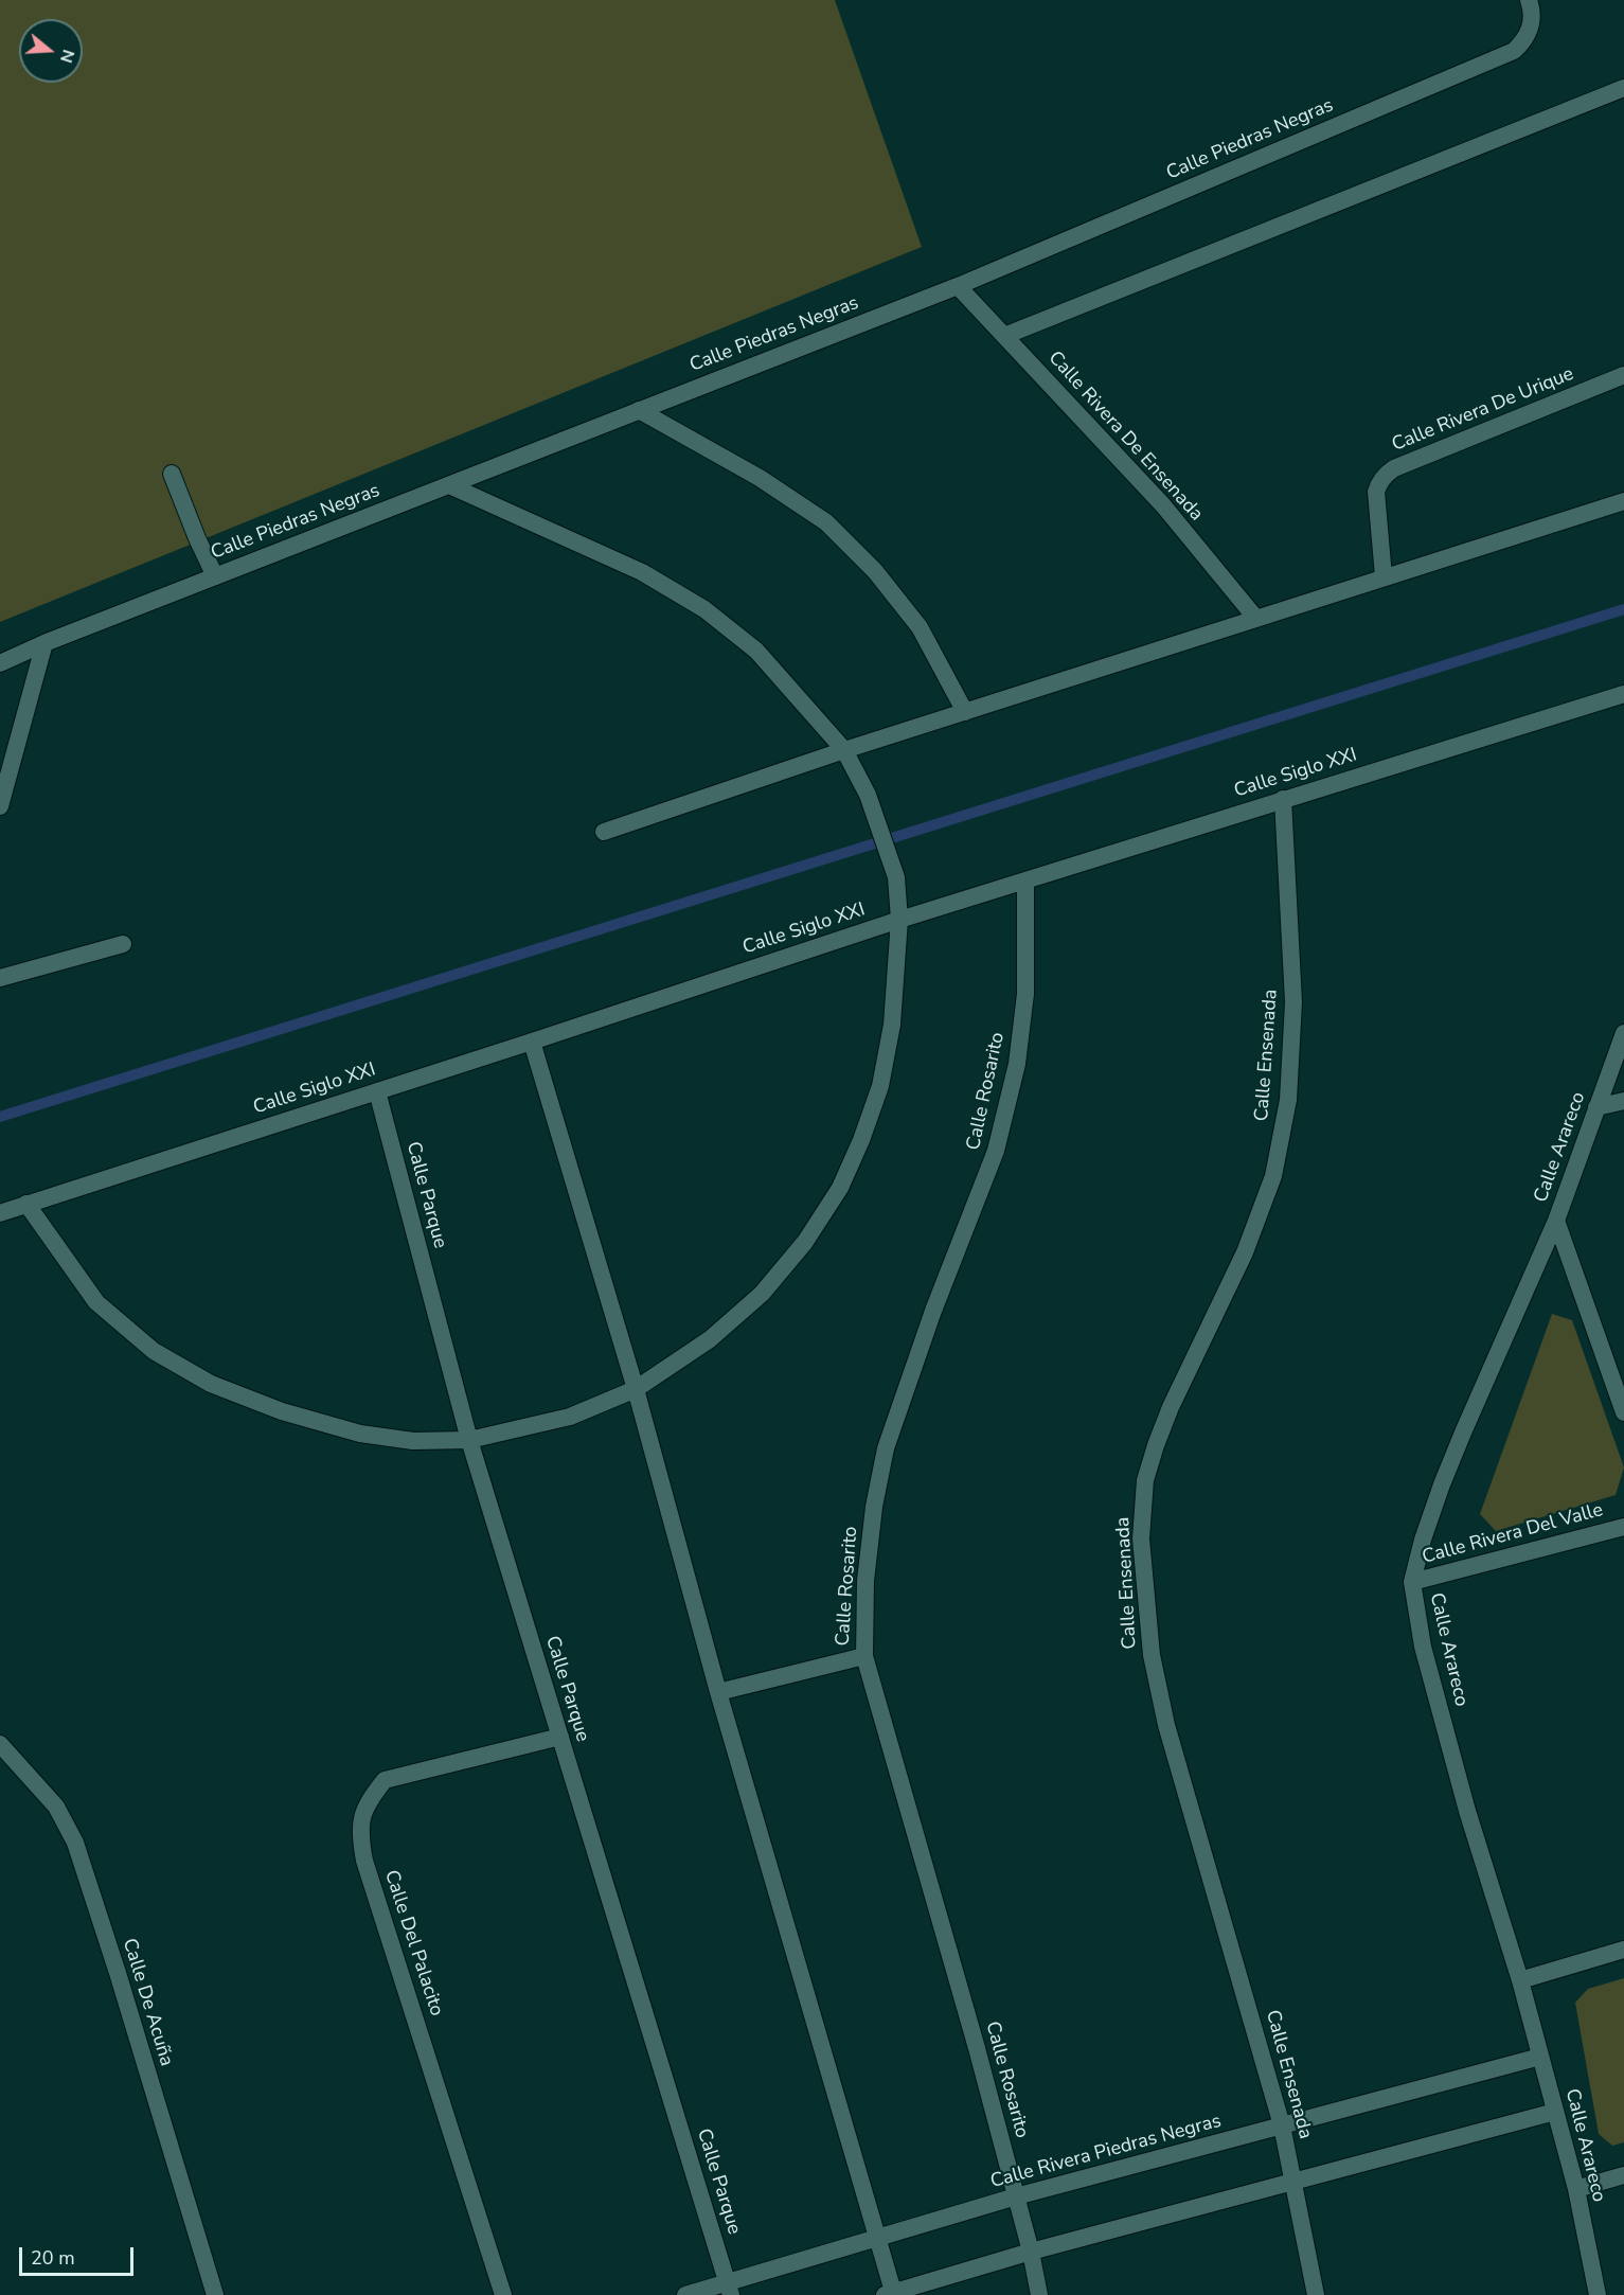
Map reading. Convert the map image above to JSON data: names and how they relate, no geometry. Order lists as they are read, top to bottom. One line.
{"streets":{"street":["Calle Piedras Negras","Calle Rivera De Urique","Calle Rivera De Ensenada","Calle Siglo XXI","Calle Ensenada","Calle Rosarito","Calle Arareco","Calle Parque","Calle Rivera Del Valle","Calle Del Palacito","Calle De Acuña","Calle Rivera Piedras Negras"]},"crossings":[["Calle Piedras Negras","Calle Rivera De Ensenada"],["Calle Siglo XXI","Calle Ensenada"],["Calle Siglo XXI","Calle Rosarito"],["Calle Siglo XXI","Calle Parque"],["Calle Ensenada","Calle Rivera Piedras Negras"],["Calle Rosarito","Calle Rivera Piedras Negras"],["Calle Arareco","Calle Rivera Del Valle"],["Calle Arareco","Calle Rivera Piedras Negras"],["Calle Parque","Calle Del Palacito"],["Calle Parque","Calle Rivera Piedras Negras"]],"scale_bar":"20 m","north":"right"}
